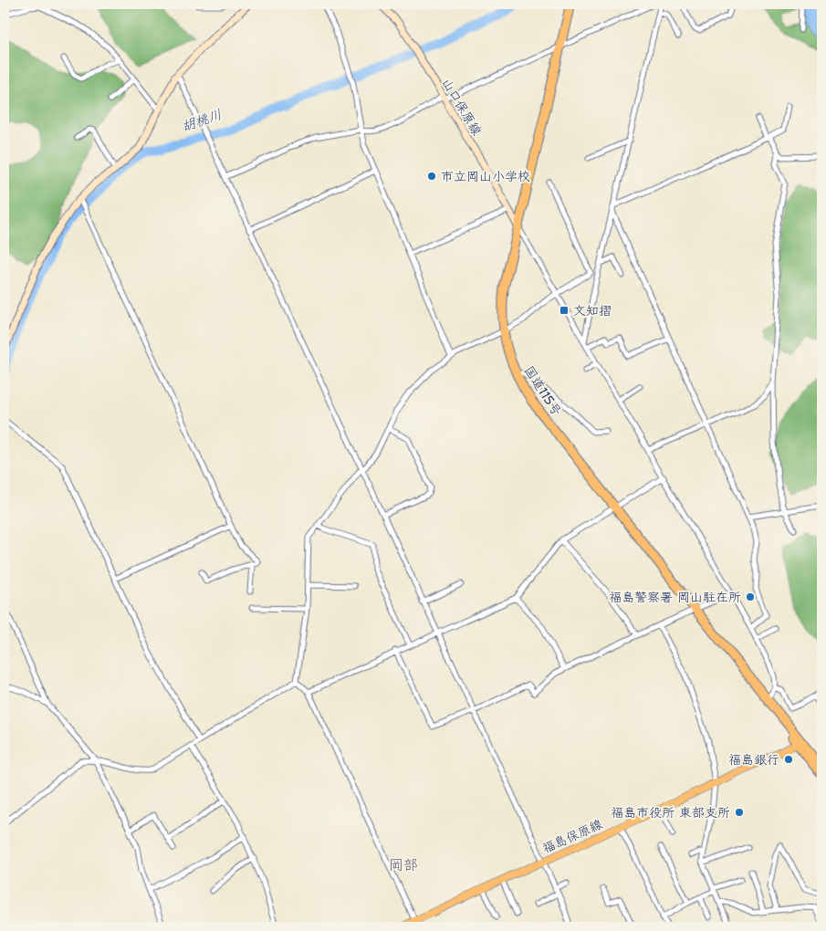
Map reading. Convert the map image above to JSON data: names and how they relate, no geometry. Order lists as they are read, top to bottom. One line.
{"streets":{"highway":["国道115号"],"main road":["福島保原線"],"street":["山口保原線"]},"crossings":[["山口保原線","国道115号"],["国道115号","福島保原線"]],"districts":["岡部"],"water":["胡桃川"],"places":{"other":["市立岡山小学校","福島警察署 岡山駐在所","福島銀行","福島市役所 東部支所"],"transit":["文知摺"]}}
